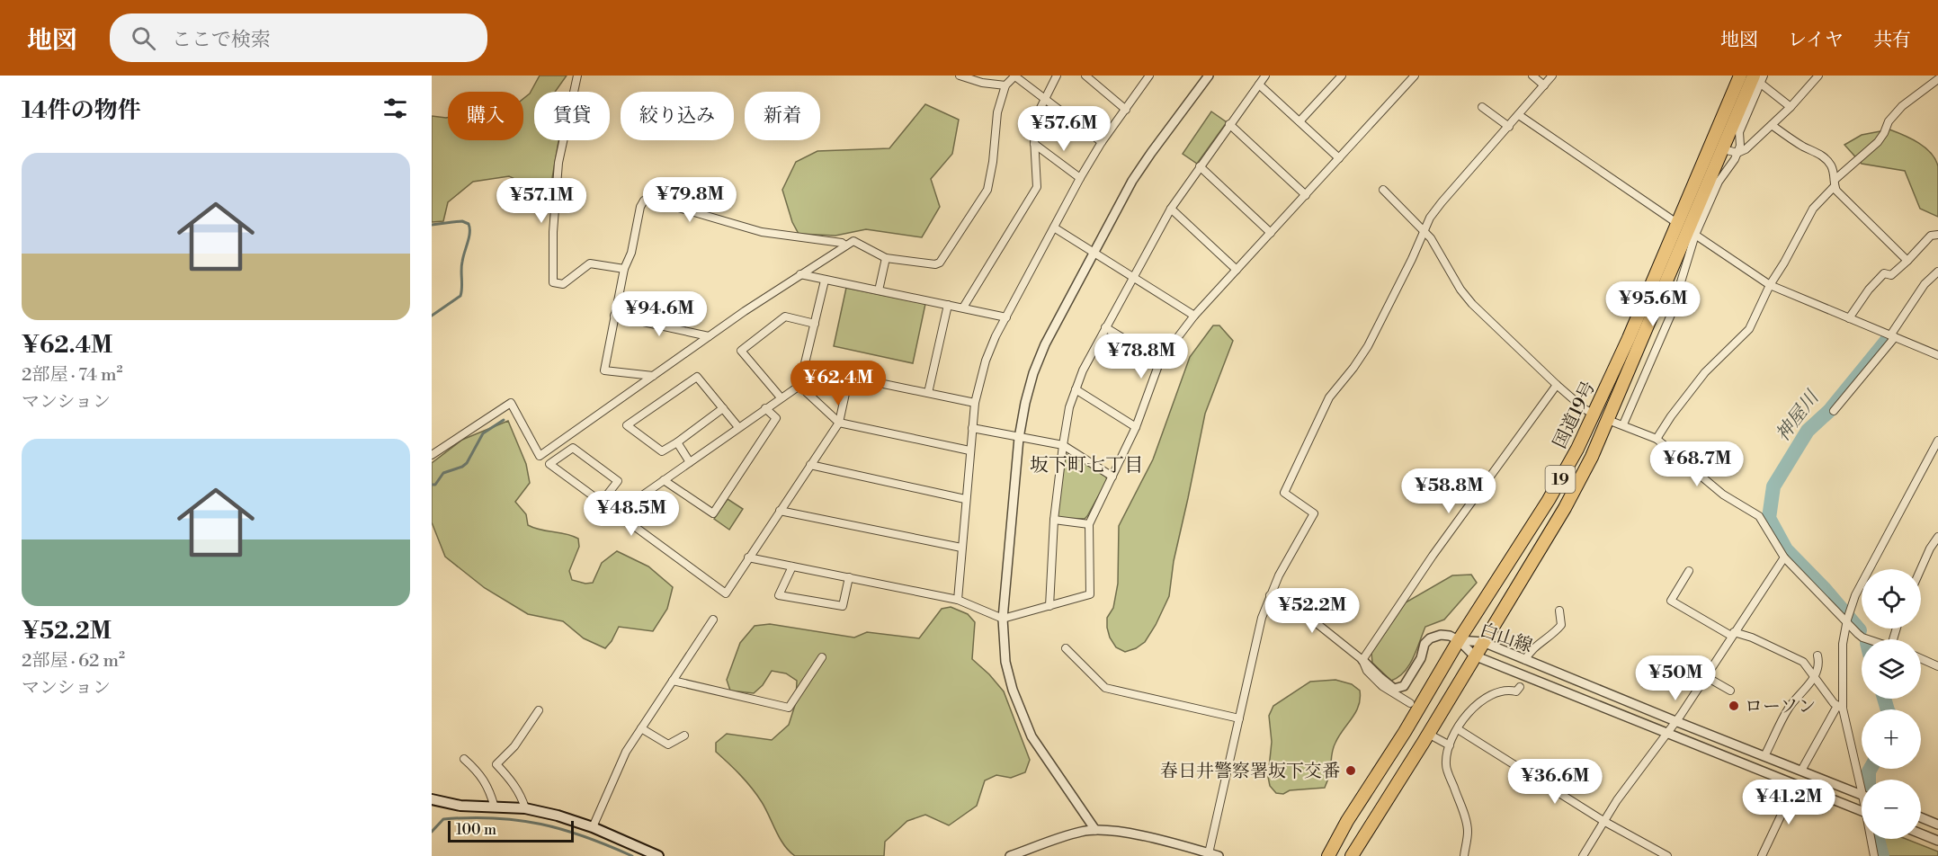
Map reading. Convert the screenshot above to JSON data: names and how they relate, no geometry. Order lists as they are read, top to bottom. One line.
{"streets":{"highway":["国道19号","19"],"street":["白山線"]},"crossings":[["国道19号","白山線"]],"districts":["坂下町七丁目"],"water":["神屋川"],"places":["ローソン","春日井警察署坂下交番"],"scale_bar":"100 m","page":{"header":"地図","search":"ここで検索","nav":["地図","レイヤ","共有"],"heading":"14件の物件","chip":["購入","賃貸","絞り込み","新着"],"price":["¥57.6M","¥79.8M","¥57.1M","¥95.6M","¥94.6M","¥78.8M","¥62.4M","¥68.7M","¥58.8M","¥48.5M","¥52.2M","¥50M","¥36.6M","¥41.2M"],"list":[{"name":"¥62.4M","note":"2部屋 · 74 m² · マンション"},{"name":"¥52.2M","note":"2部屋 · 62 m² · マンション"}],"map_buttons":["+","−"],"scale":"100 m"}}
